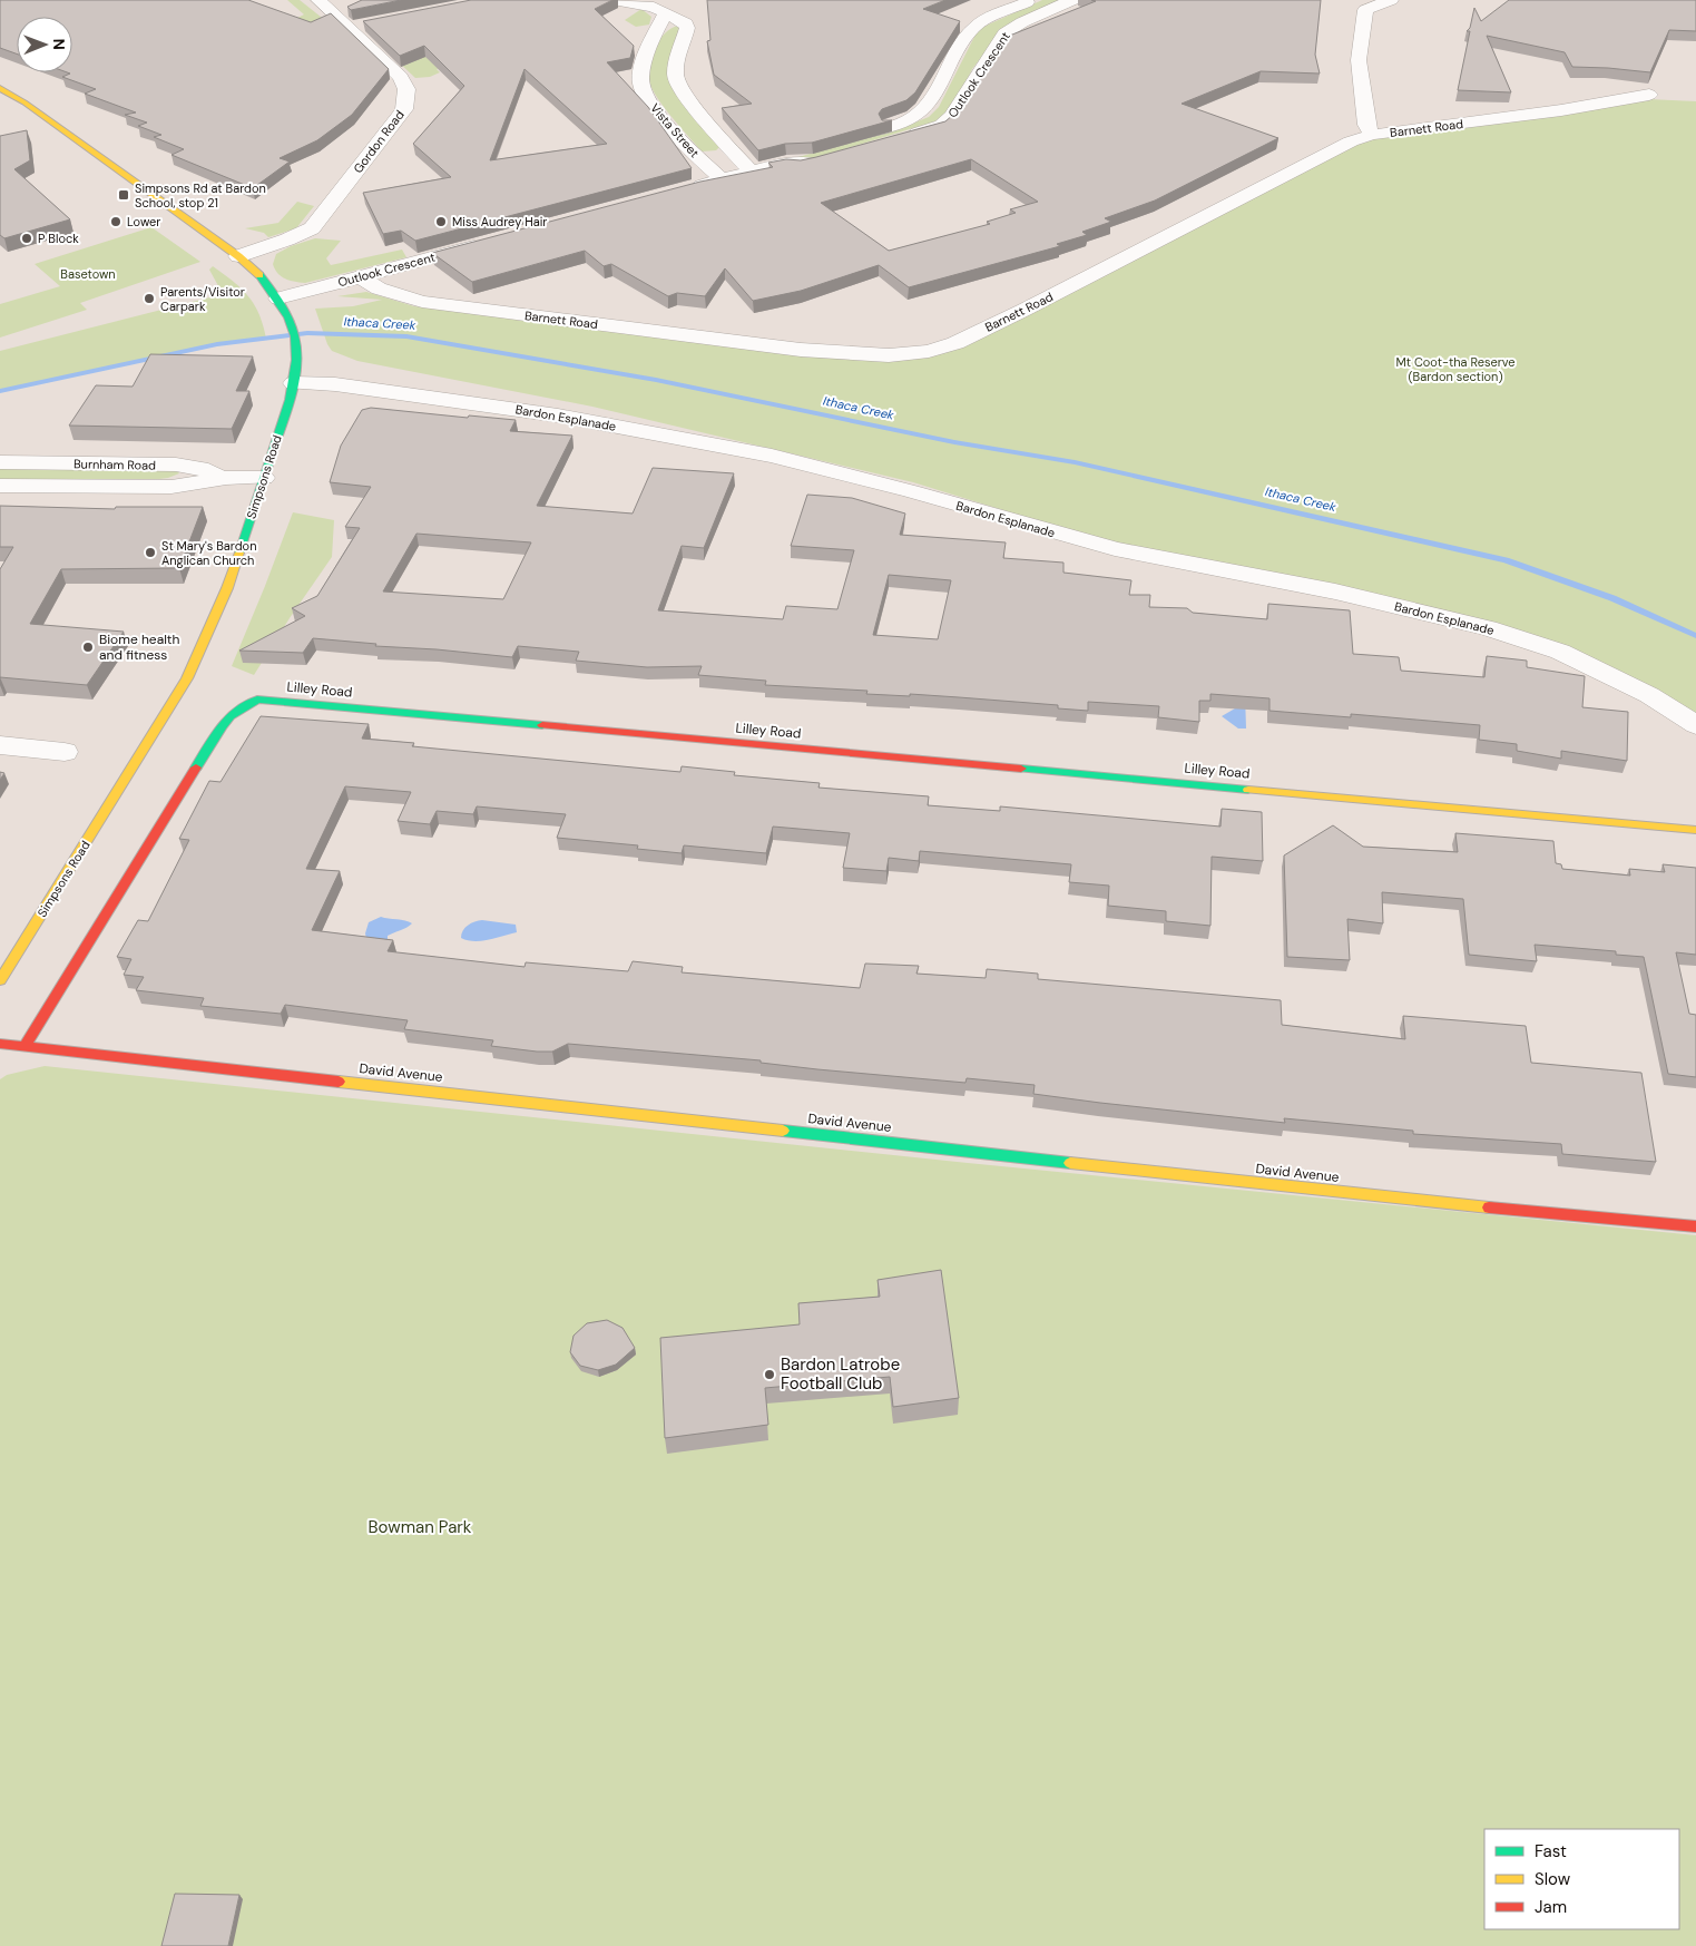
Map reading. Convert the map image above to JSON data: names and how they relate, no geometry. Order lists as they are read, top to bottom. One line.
{"streets":{"street":["Outlook Crescent","Barnett Road","Vista Street","Gordon Road","Bardon Esplanade","Burnham Road","Simpsons Road","Lilley Road","David Avenue"]},"crossings":[["Outlook Crescent","Barnett Road"],["Outlook Crescent","Simpsons Road"],["Gordon Road","Simpsons Road"],["Bardon Esplanade","Simpsons Road"],["Burnham Road","Simpsons Road"],["Lilley Road","David Avenue"]],"water":["Ithaca Creek"],"parks":["Basetown","Mt Coot-tha Reserve (Bardon section)","Bowman Park"],"places":{"transit":["Simpsons Rd at Bardon School, stop 21"],"other":["Lower","Miss Audrey Hair","P Block","Parents/Visitor Carpark","St Mary's Bardon Anglican Church","Biome health and fitness","Bardon Latrobe Football Club"]},"legend":["Fast","Slow","Jam"],"north":"right"}
